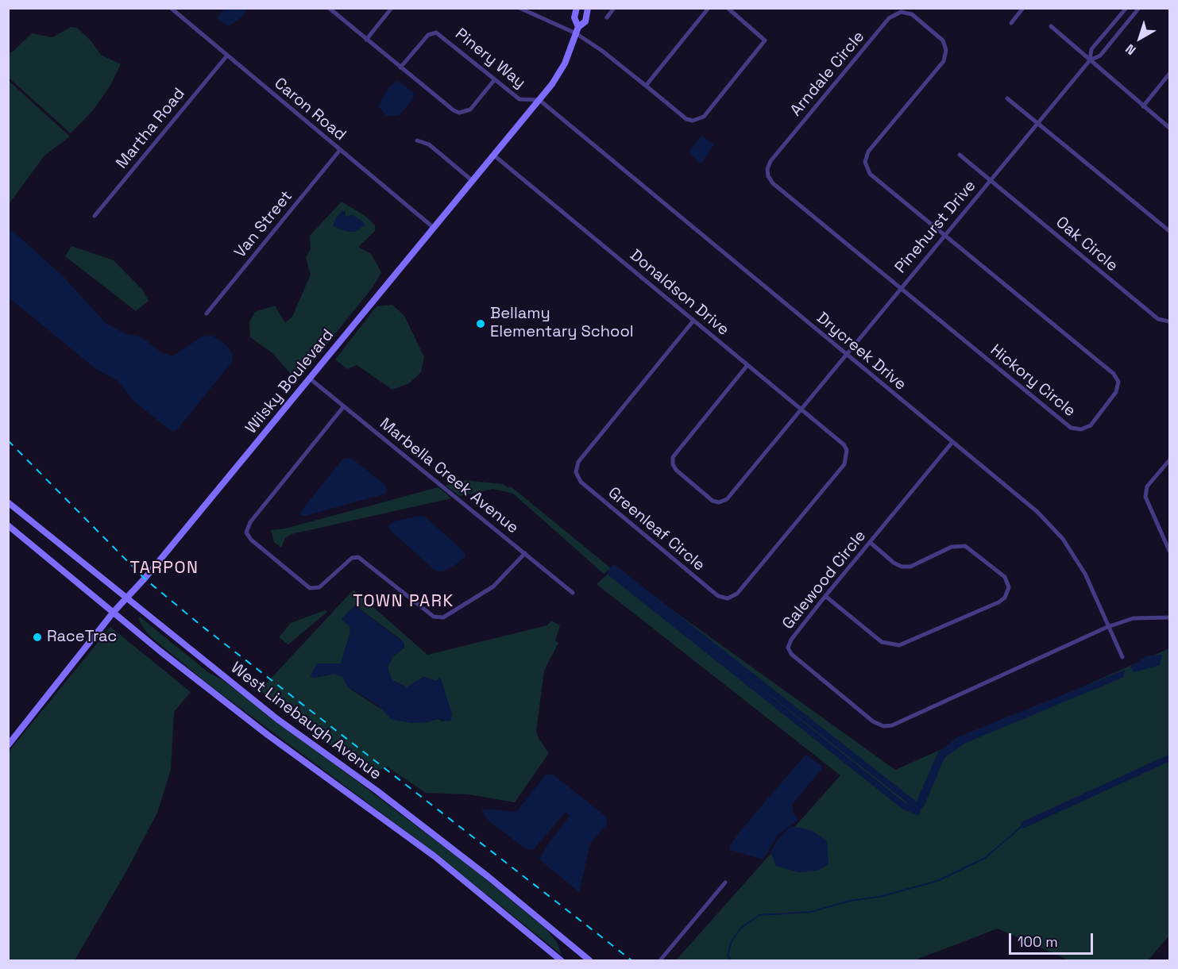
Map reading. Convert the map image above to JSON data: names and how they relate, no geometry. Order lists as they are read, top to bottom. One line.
{"streets":{"main road":["Wilsky Boulevard","West Linebaugh Avenue"],"street":["Pinery Way","Arndale Circle","Caron Road","Martha Road","Van Street","Pinehurst Drive","Oak Circle","Donaldson Drive","Drycreek Drive","Hickory Circle","Marbella Creek Avenue","Greenleaf Circle","Galewood Circle"]},"crossings":[["Pinery Way","Drycreek Drive"],["Pinery Way","Wilsky Boulevard"],["Arndale Circle","Pinehurst Drive"],["Arndale Circle","Hickory Circle"],["Caron Road","Martha Road"],["Caron Road","Van Street"],["Caron Road","Wilsky Boulevard"],["Pinehurst Drive","Oak Circle"],["Pinehurst Drive","Donaldson Drive"],["Pinehurst Drive","Drycreek Drive"],["Pinehurst Drive","Hickory Circle"],["Donaldson Drive","Wilsky Boulevard"],["Donaldson Drive","Greenleaf Circle"],["Drycreek Drive","Wilsky Boulevard"],["Drycreek Drive","Galewood Circle"],["Wilsky Boulevard","Marbella Creek Avenue"],["Wilsky Boulevard","West Linebaugh Avenue"]],"districts":["TARPON","TOWN PARK"],"places":["Bellamy Elementary School","RaceTrac"],"scale_bar":"100 m","north":"bottom left"}
